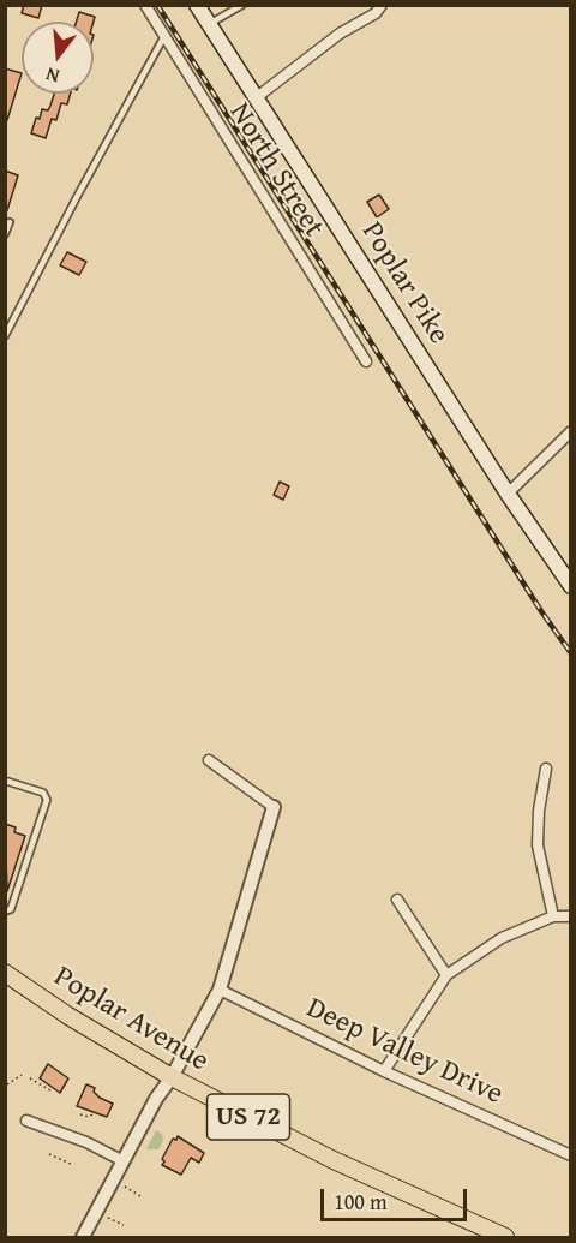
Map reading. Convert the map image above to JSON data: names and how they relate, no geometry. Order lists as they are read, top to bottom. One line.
{"streets":{"main road":["Poplar Pike","Poplar Avenue","US 72"],"street":["North Street","Deep Valley Drive"]},"scale_bar":"100 m","north":"bottom"}
